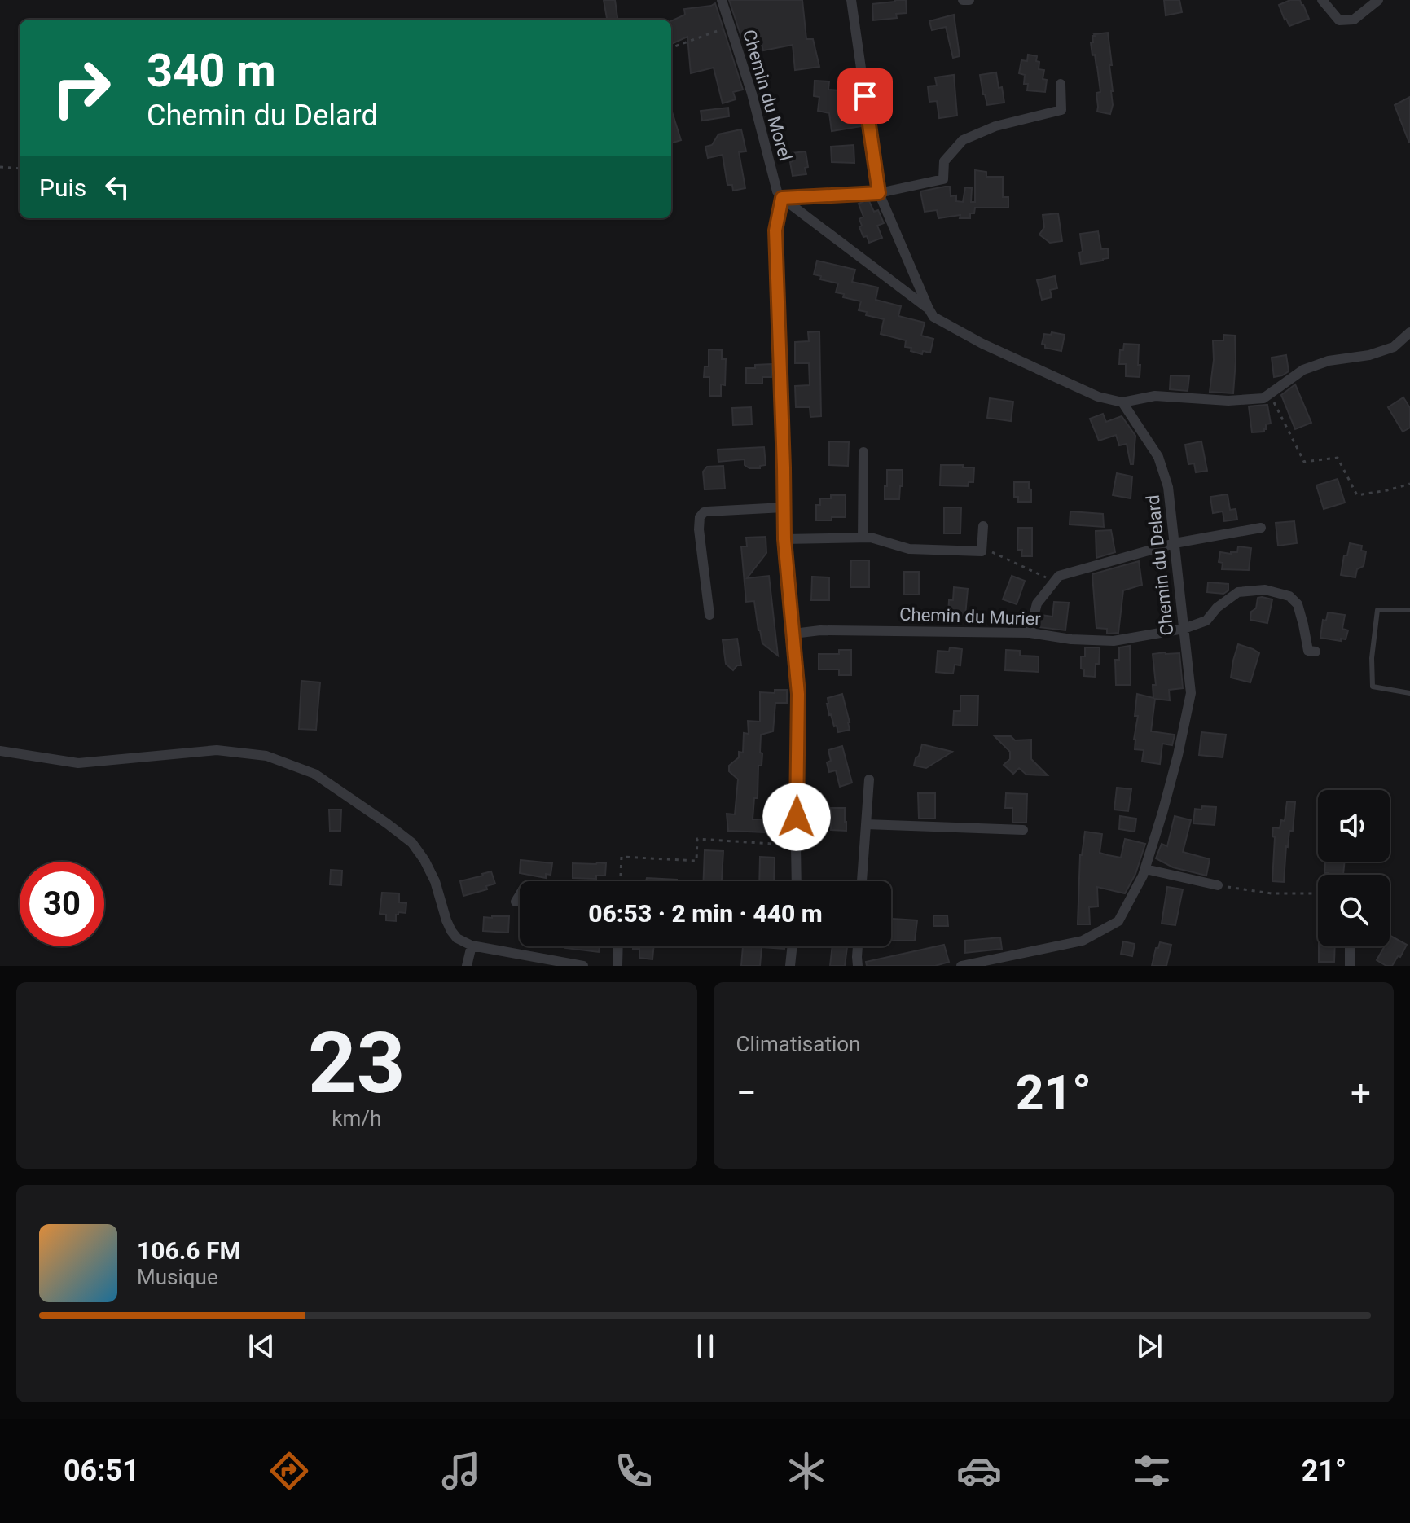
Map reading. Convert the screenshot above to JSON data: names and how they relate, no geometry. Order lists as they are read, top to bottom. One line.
{"streets":{"street":["Chemin du Morel","Chemin du Delard","Chemin du Murier"]},"crossings":[["Chemin du Delard","Chemin du Murier"]],"page":{"turn":["340 m","Chemin du Delard"],"then":"Puis","limit":"30","trip":"06:53 · 2 min · 440 m","tile":[["23","km/h"],"Climatisation"],"heat":["−","21°","+"],"song":["106.6 FM","Musique"],"tabs":["06:51","21°"]}}
